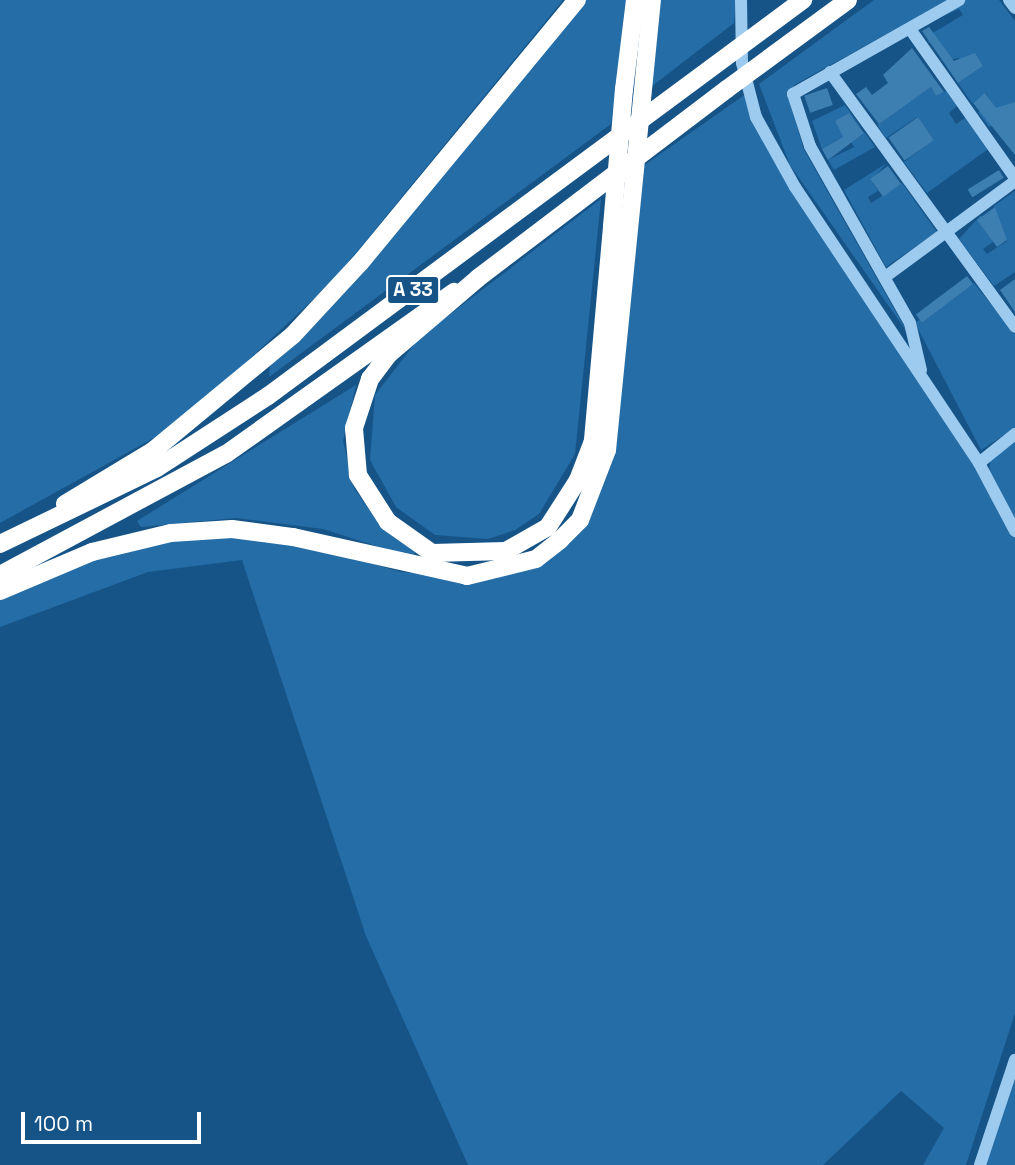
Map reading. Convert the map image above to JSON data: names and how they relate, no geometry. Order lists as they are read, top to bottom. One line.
{"streets":{"highway":["A 33"]},"scale_bar":"100 m"}
